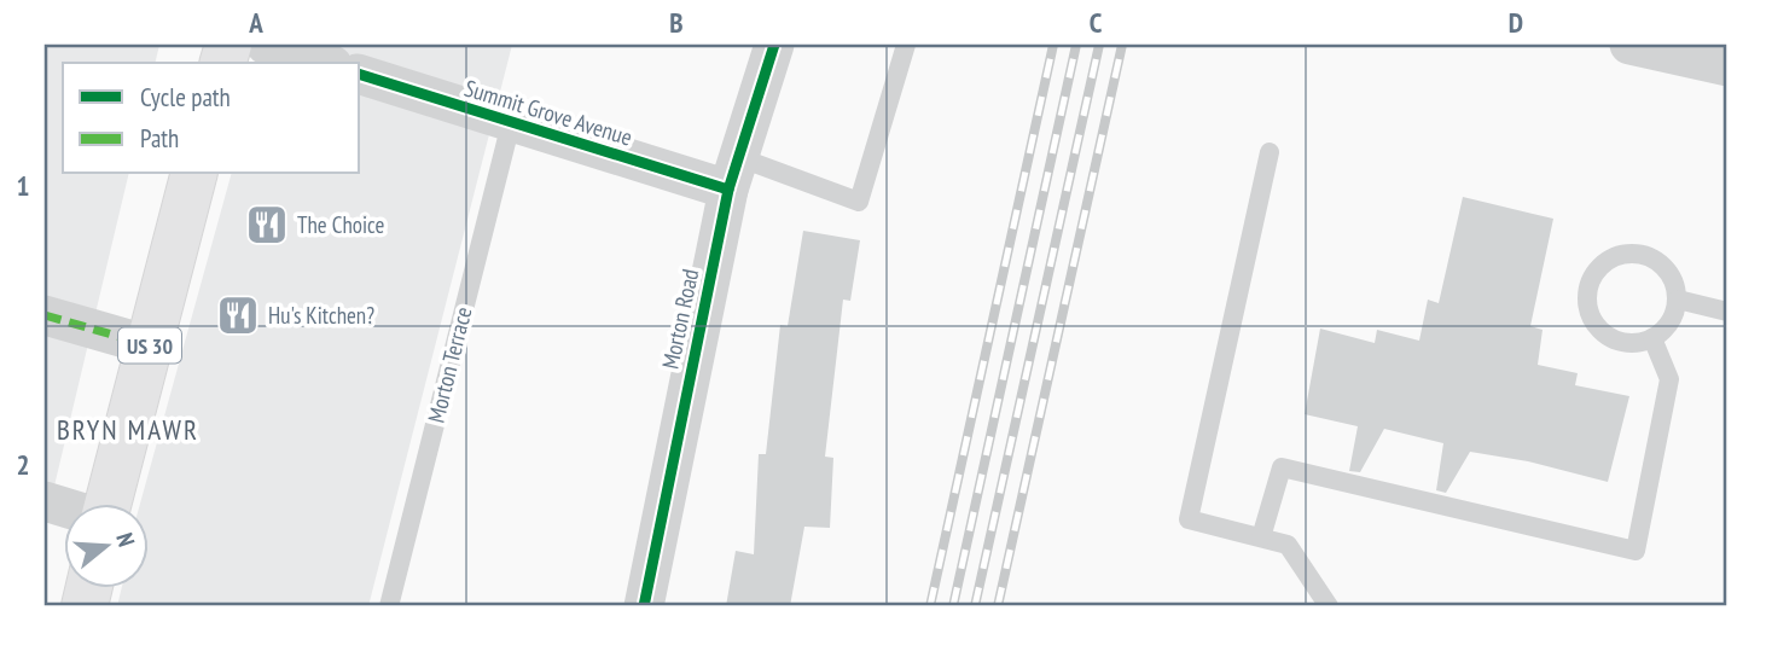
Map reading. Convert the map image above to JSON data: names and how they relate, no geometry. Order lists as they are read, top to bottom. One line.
{"streets":{"highway":["US 30"],"street":["Summit Grove Avenue","Morton Road"],"lane":["Morton Terrace"]},"crossings":[["Summit Grove Avenue","Morton Road"],["Summit Grove Avenue","Morton Terrace"]],"districts":["BRYN MAWR"],"places":{"restaurant":["The Choice","Hu's Kitchen?"]},"legend":["Cycle path","Path"],"north":"right","grid":{"columns":["A","B","C","D"],"rows":["1","2"]}}
